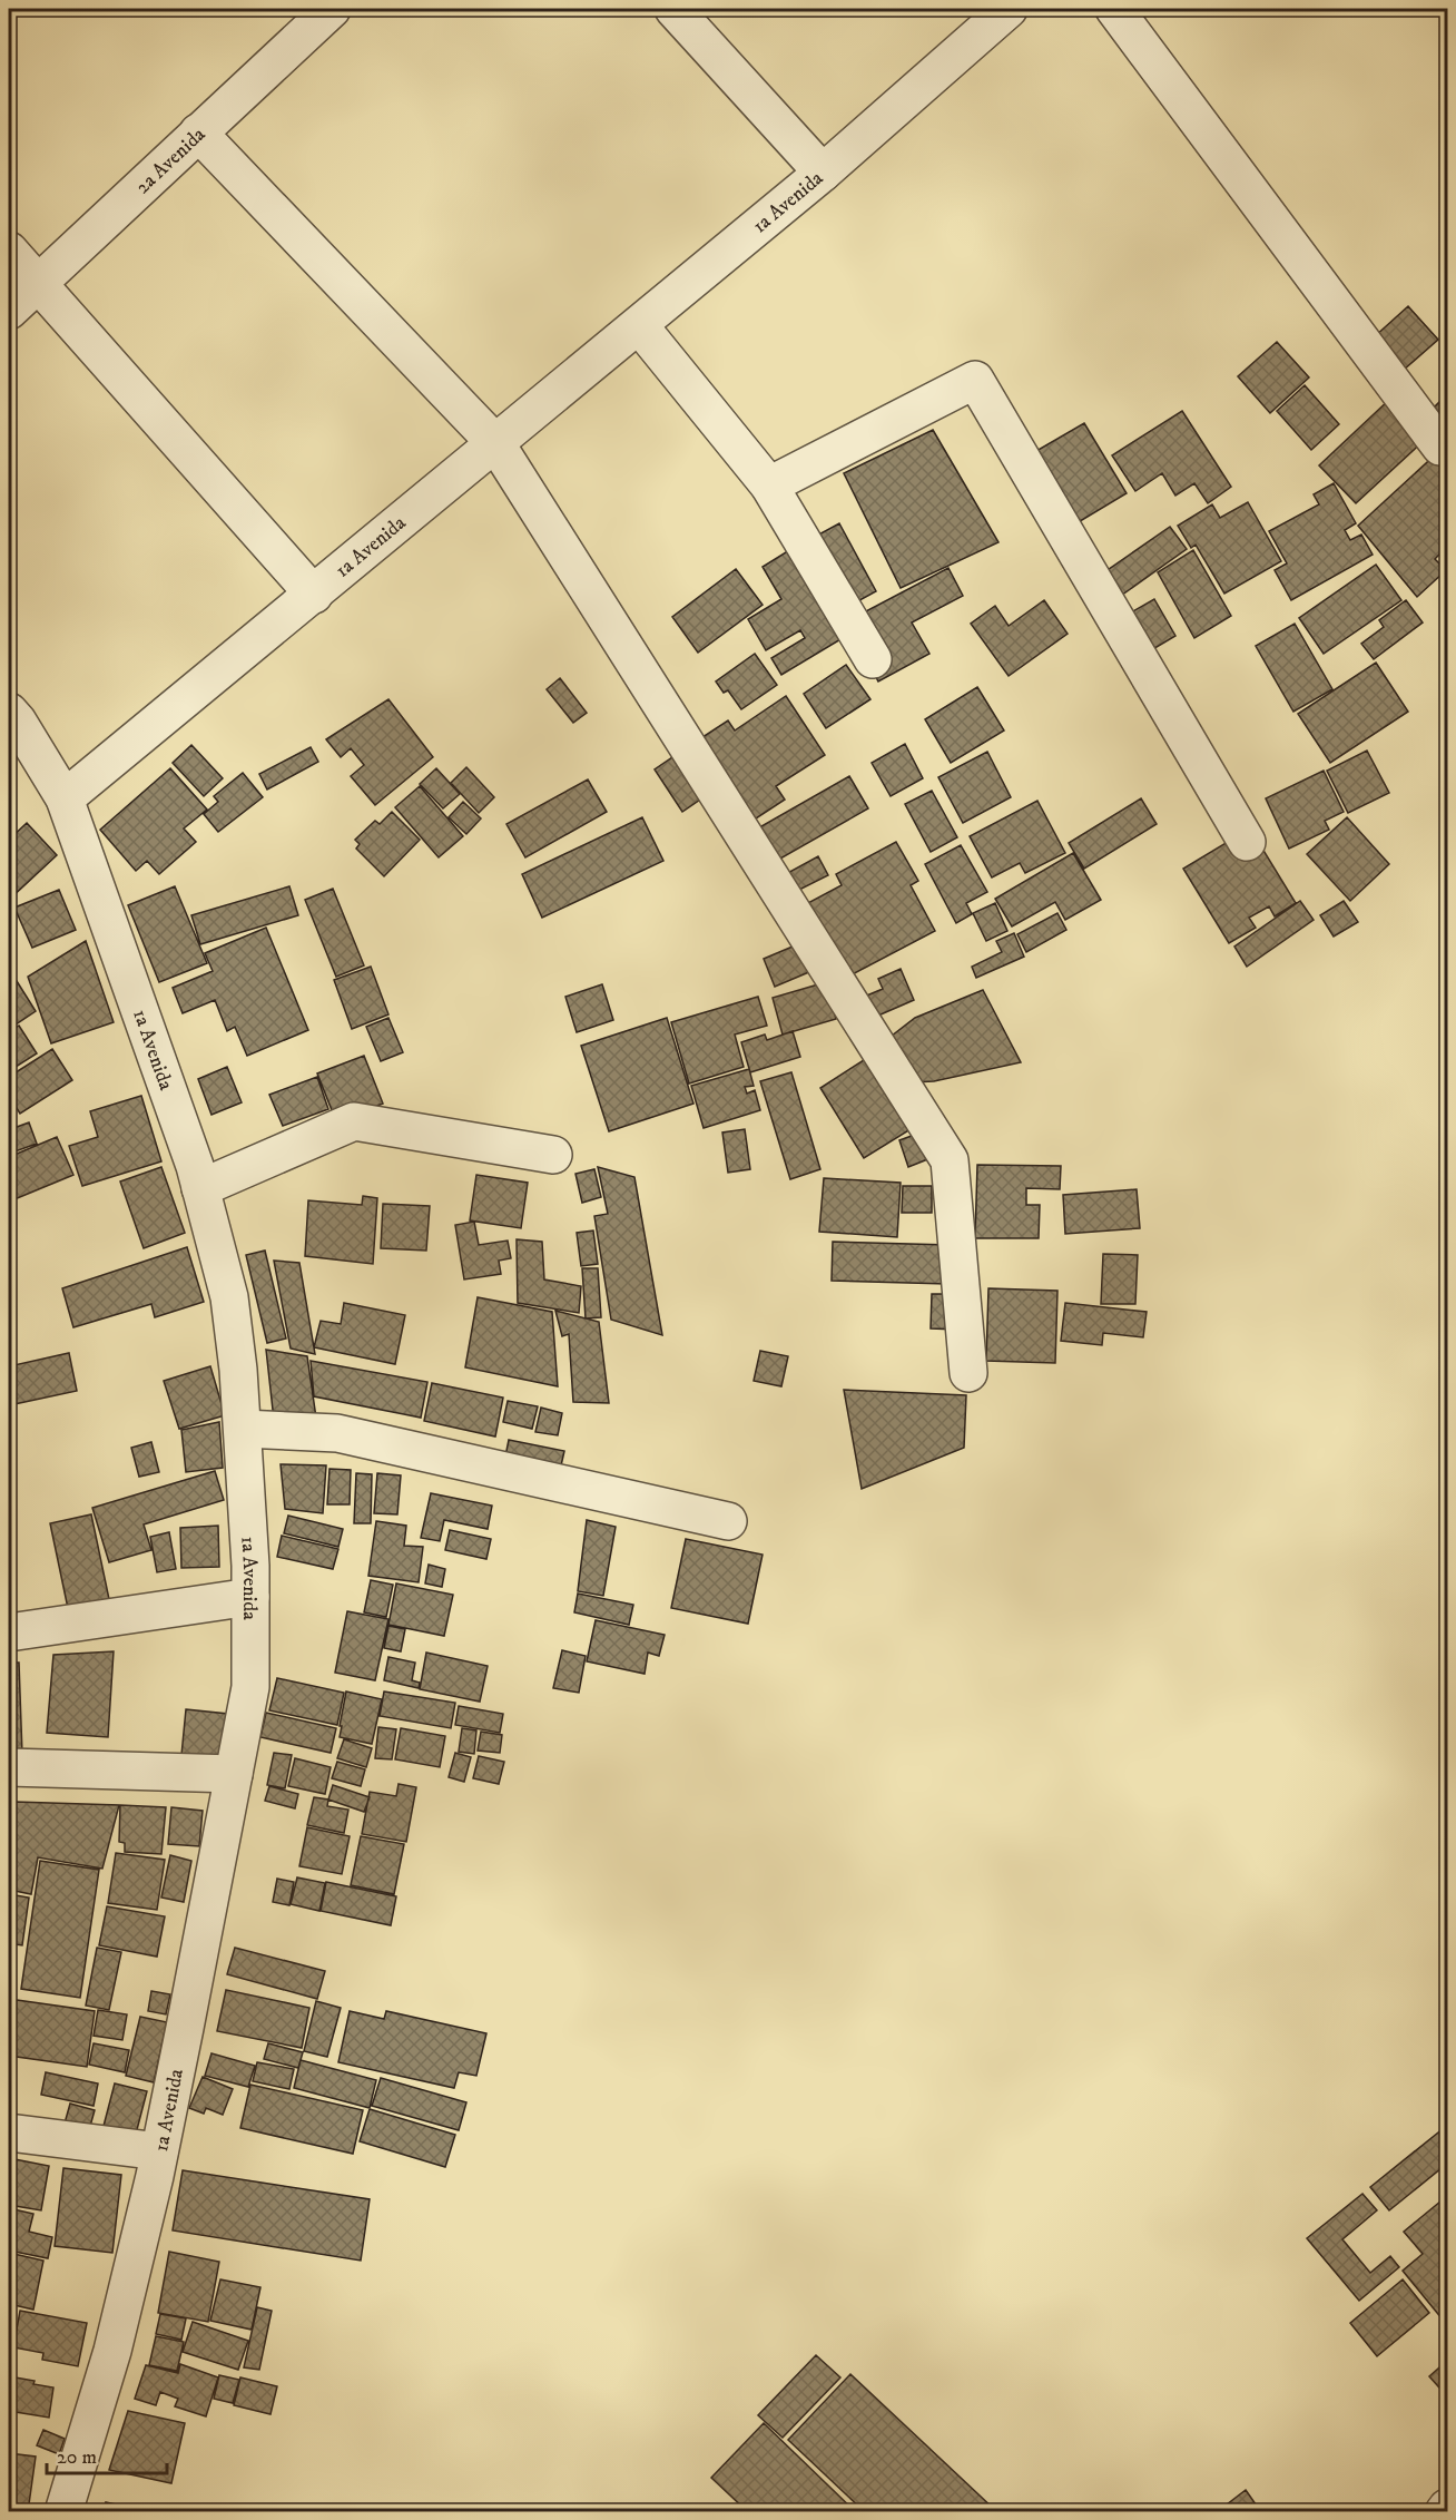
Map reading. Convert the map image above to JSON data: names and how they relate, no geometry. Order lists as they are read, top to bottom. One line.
{"streets":{"street":["2a Avenida","1a Avenida"]},"scale_bar":"20 m"}
